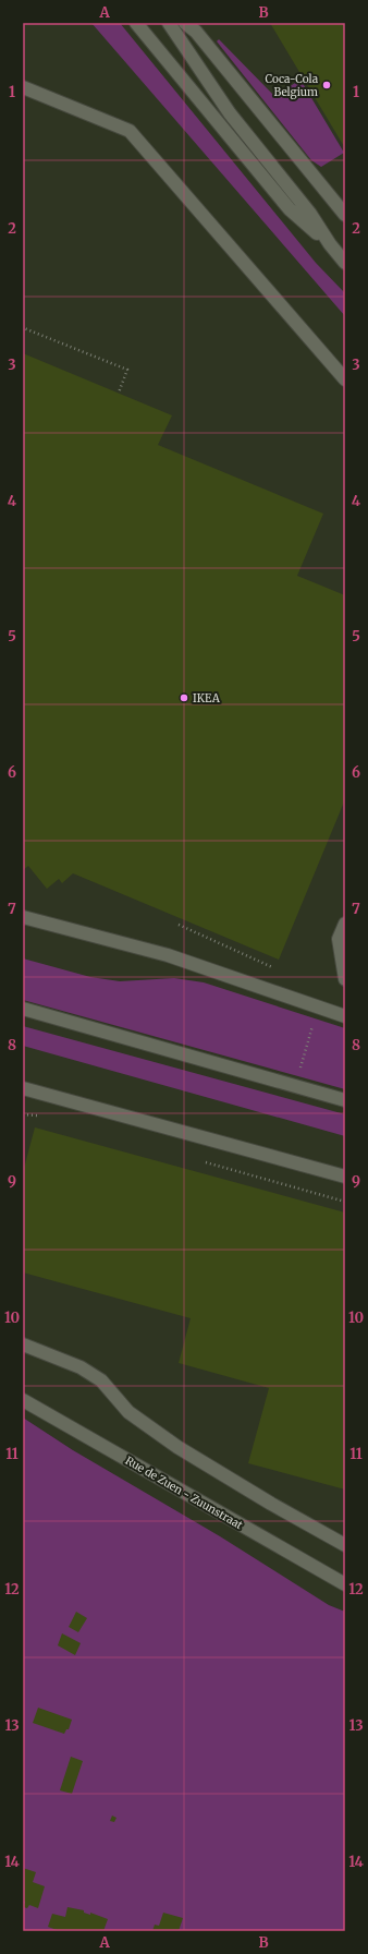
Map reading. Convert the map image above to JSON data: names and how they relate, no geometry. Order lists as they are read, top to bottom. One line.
{"streets":{"street":["Rue de Zuen - Zuunstraat"]},"places":["Coca-Cola Belgium","IKEA"],"grid":{"columns":["A","B"],"rows":["1","2","3","4","5","6","7","8","9","10","11","12","13","14"]}}
